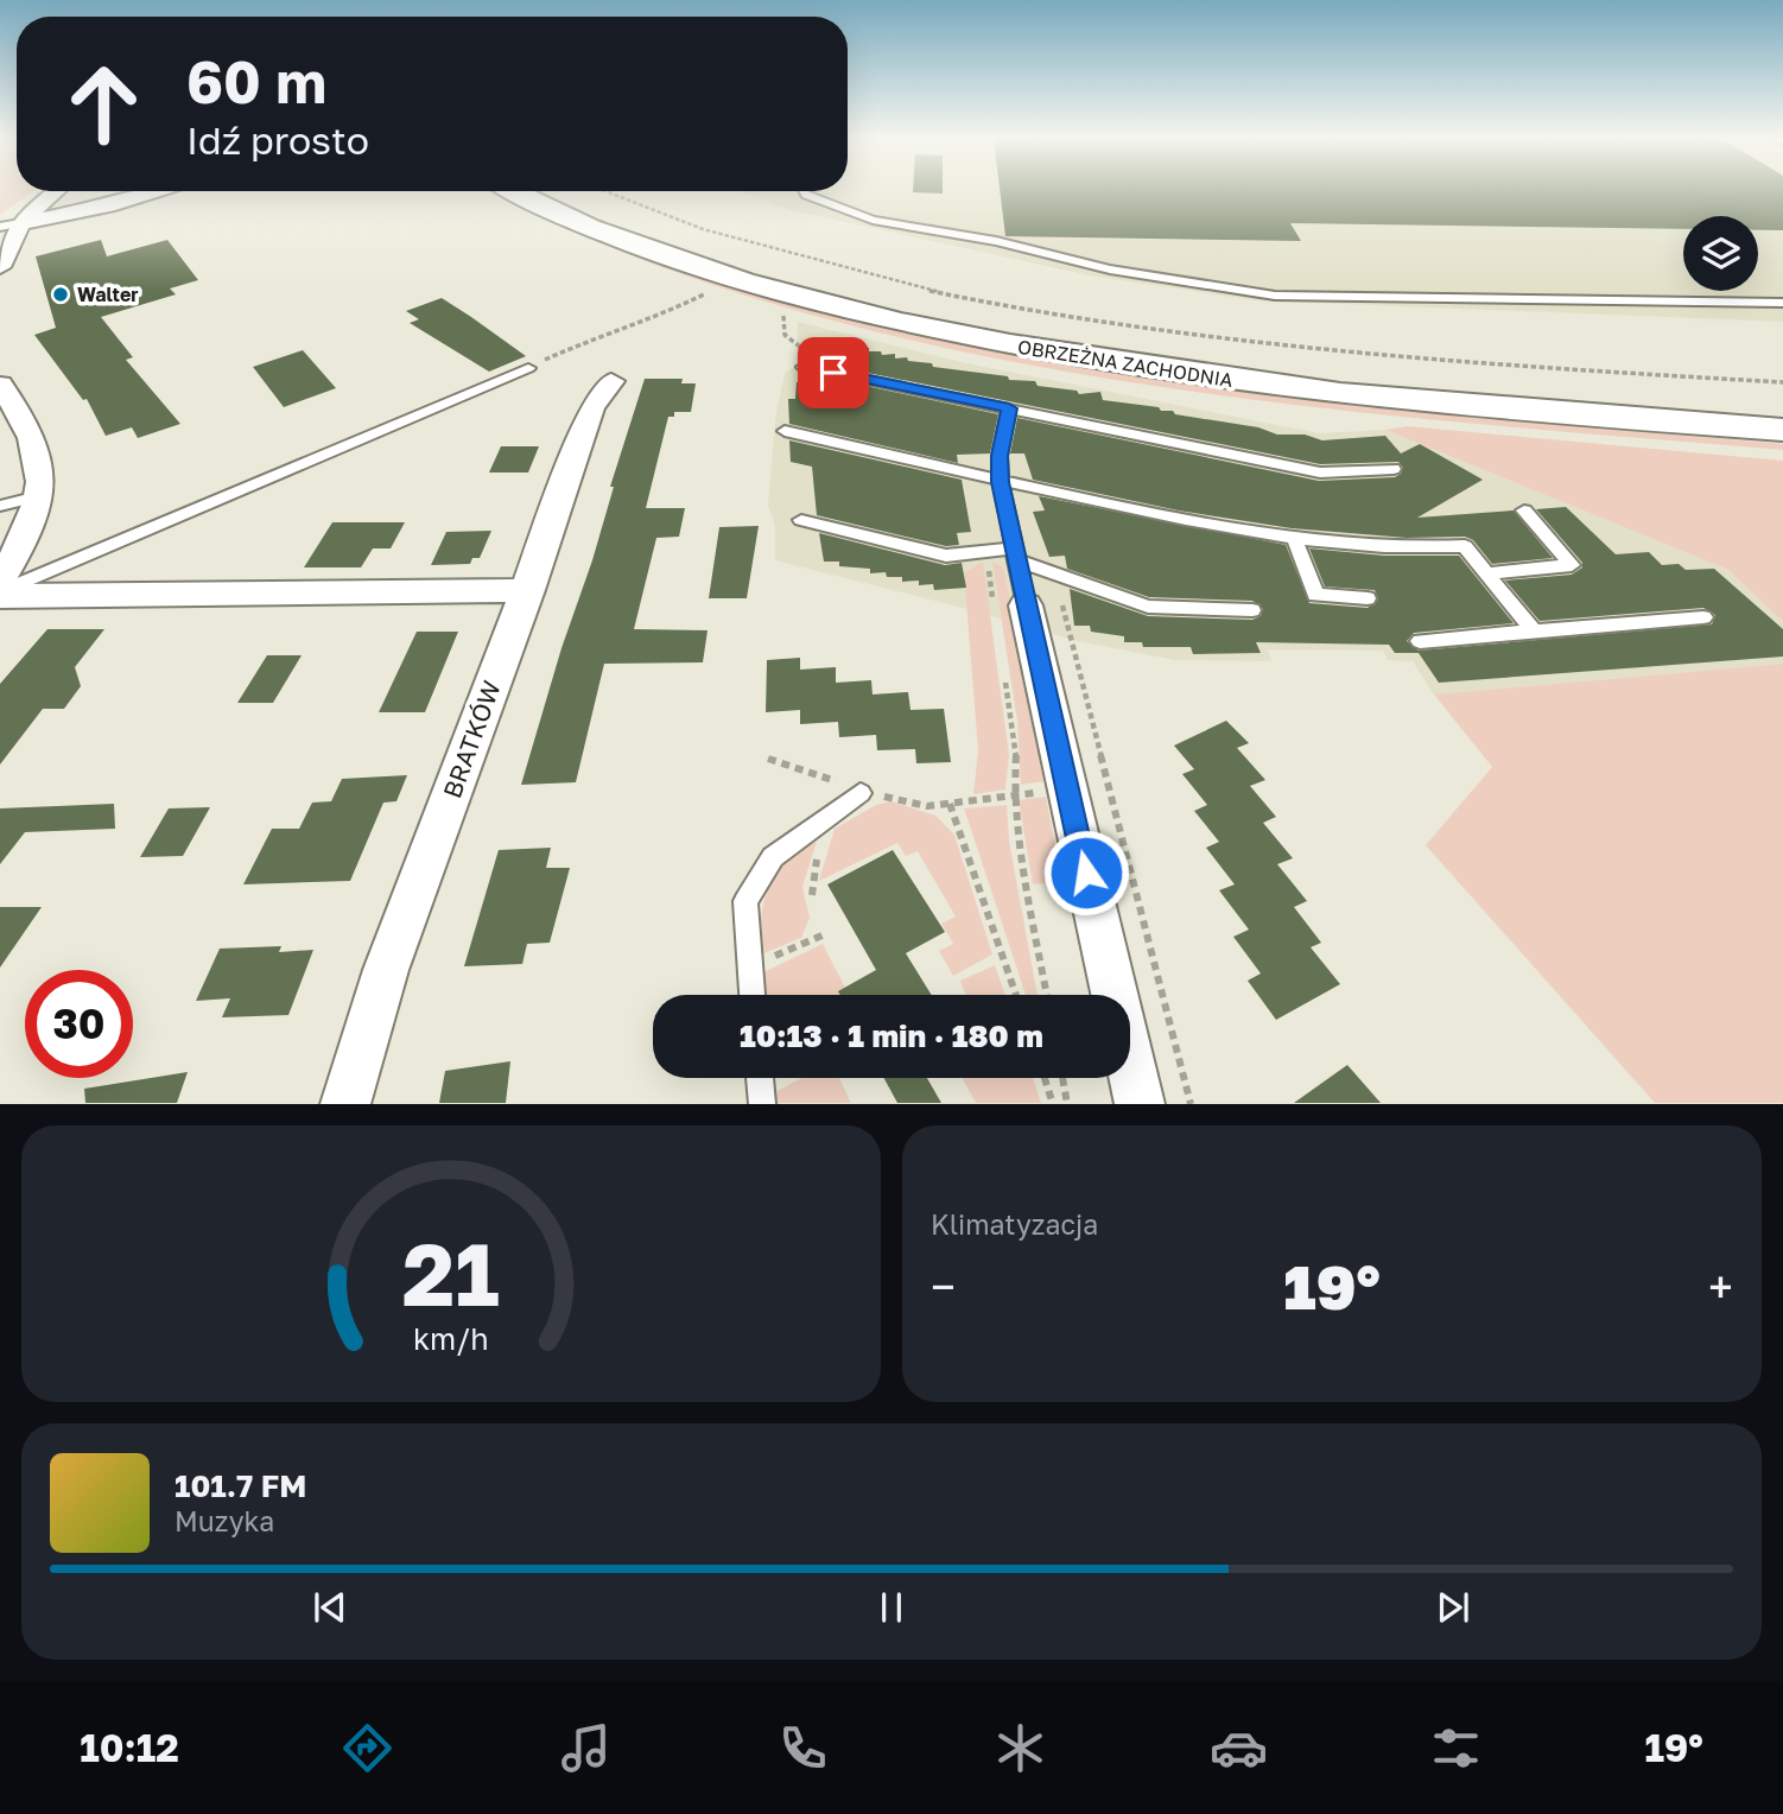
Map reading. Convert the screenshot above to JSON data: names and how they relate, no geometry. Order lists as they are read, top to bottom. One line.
{"streets":{"street":["OBRZEŻNA ZACHODNIA","BRATKÓW"]},"places":["Walter"],"page":{"turn":["60 m","Idź prosto"],"limit":"30","trip":"10:13 · 1 min · 180 m","tile":"Klimatyzacja","heat":["−","19°","+"],"song":["101.7 FM","Muzyka"],"tabs":["10:12","19°"],"gauge":["21","km/h"]}}
